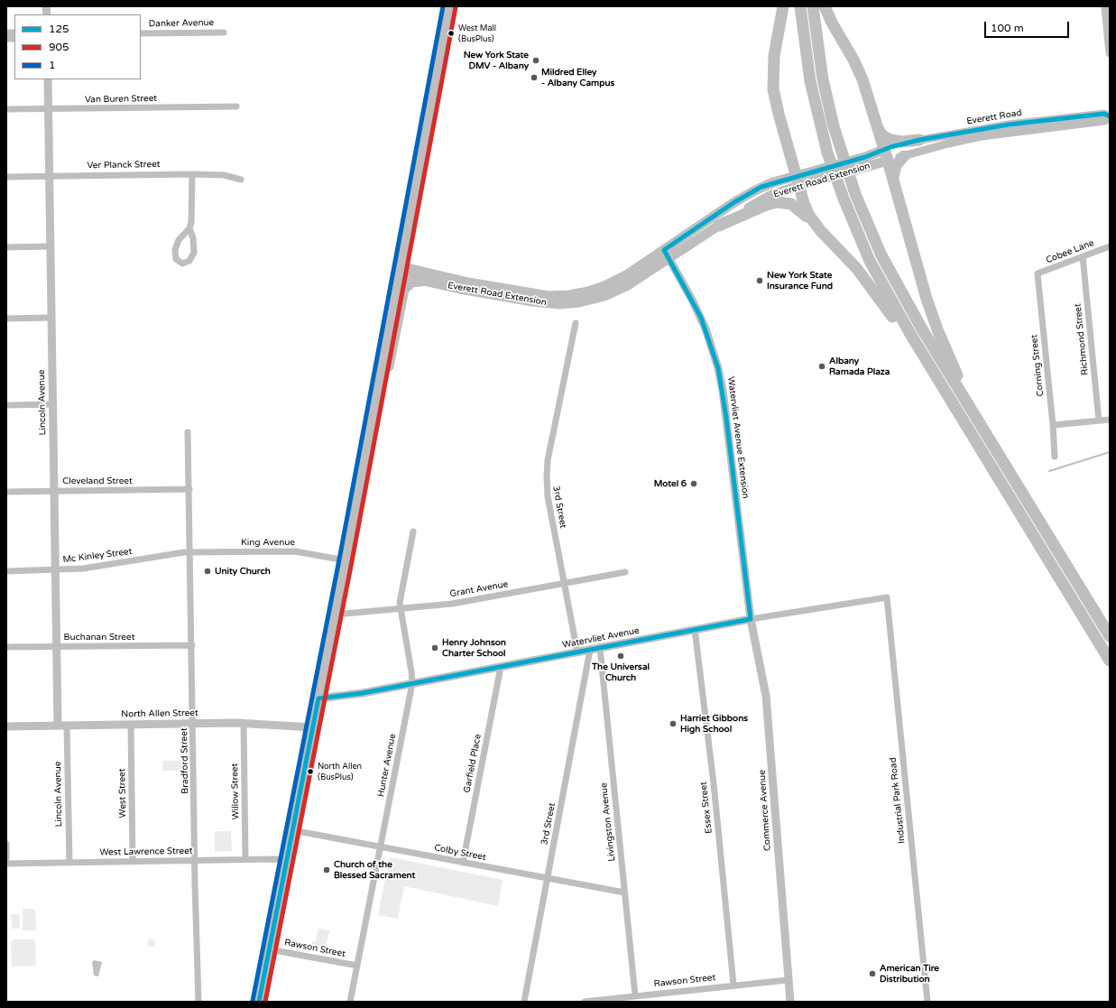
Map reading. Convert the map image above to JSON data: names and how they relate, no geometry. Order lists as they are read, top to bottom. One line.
{"streets":{"main road":["Everett Road Extension"],"street":["Danker Avenue","Van Buren Street","Everett Road","Ver Planck Street","Cobee Lane","Richmond Street","Corning Street","Lincoln Avenue","Watervliet Avenue Extension","Cleveland Street","3rd Street","King Avenue","Mc Kinley Street","Grant Avenue","Buchanan Street","Watervliet Avenue","North Allen Street","Bradford Street","Garfield Place","Hunter Avenue","Willow Street","West Street","Industrial Park Road","Essex Street","Commerce Avenue","Livingston Avenue","West Lawrence Street","Colby Street","Rawson Street"]},"crossings":[["Van Buren Street","Lincoln Avenue"],["Everett Road","Everett Road Extension"],["Ver Planck Street","Lincoln Avenue"],["Everett Road Extension","Watervliet Avenue Extension"],["Cobee Lane","Richmond Street"],["Cobee Lane","Corning Street"],["Lincoln Avenue","Cleveland Street"],["Lincoln Avenue","Mc Kinley Street"],["Lincoln Avenue","Buchanan Street"],["Lincoln Avenue","North Allen Street"],["Lincoln Avenue","West Lawrence Street"],["Watervliet Avenue Extension","Watervliet Avenue"],["Watervliet Avenue Extension","Commerce Avenue"],["Cleveland Street","Bradford Street"],["3rd Street","Grant Avenue"],["3rd Street","Watervliet Avenue"],["3rd Street","Colby Street"],["King Avenue","Mc Kinley Street"],["King Avenue","Bradford Street"],["Mc Kinley Street","Bradford Street"],["Grant Avenue","Hunter Avenue"],["Buchanan Street","Bradford Street"],["Watervliet Avenue","Garfield Place"],["Watervliet Avenue","Hunter Avenue"],["Watervliet Avenue","Industrial Park Road"],["Watervliet Avenue","Essex Street"],["Watervliet Avenue","Commerce Avenue"],["Watervliet Avenue","Livingston Avenue"],["North Allen Street","Bradford Street"],["North Allen Street","Willow Street"],["North Allen Street","West Street"],["Bradford Street","West Lawrence Street"],["Garfield Place","Colby Street"],["Hunter Avenue","Colby Street"],["Hunter Avenue","Rawson Street"],["Willow Street","West Lawrence Street"],["West Street","West Lawrence Street"],["Essex Street","Rawson Street"],["Commerce Avenue","Rawson Street"],["Livingston Avenue","Colby Street"],["Livingston Avenue","Rawson Street"]],"places":["West Mall (BusPlus)","New York State DMV - Albany","Mildred Elley - Albany Campus","New York State Insurance Fund","Albany Ramada Plaza","Motel 6","Unity Church","Henry Johnson Charter School","The Universal Church","Harriet Gibbons High School","North Allen (BusPlus)","Church of the Blessed Sacrament","American Tire Distribution"],"lines":["transit line 1","transit line 905","transit line 125"],"legend":["125","905","1"],"scale_bar":"100 m"}
